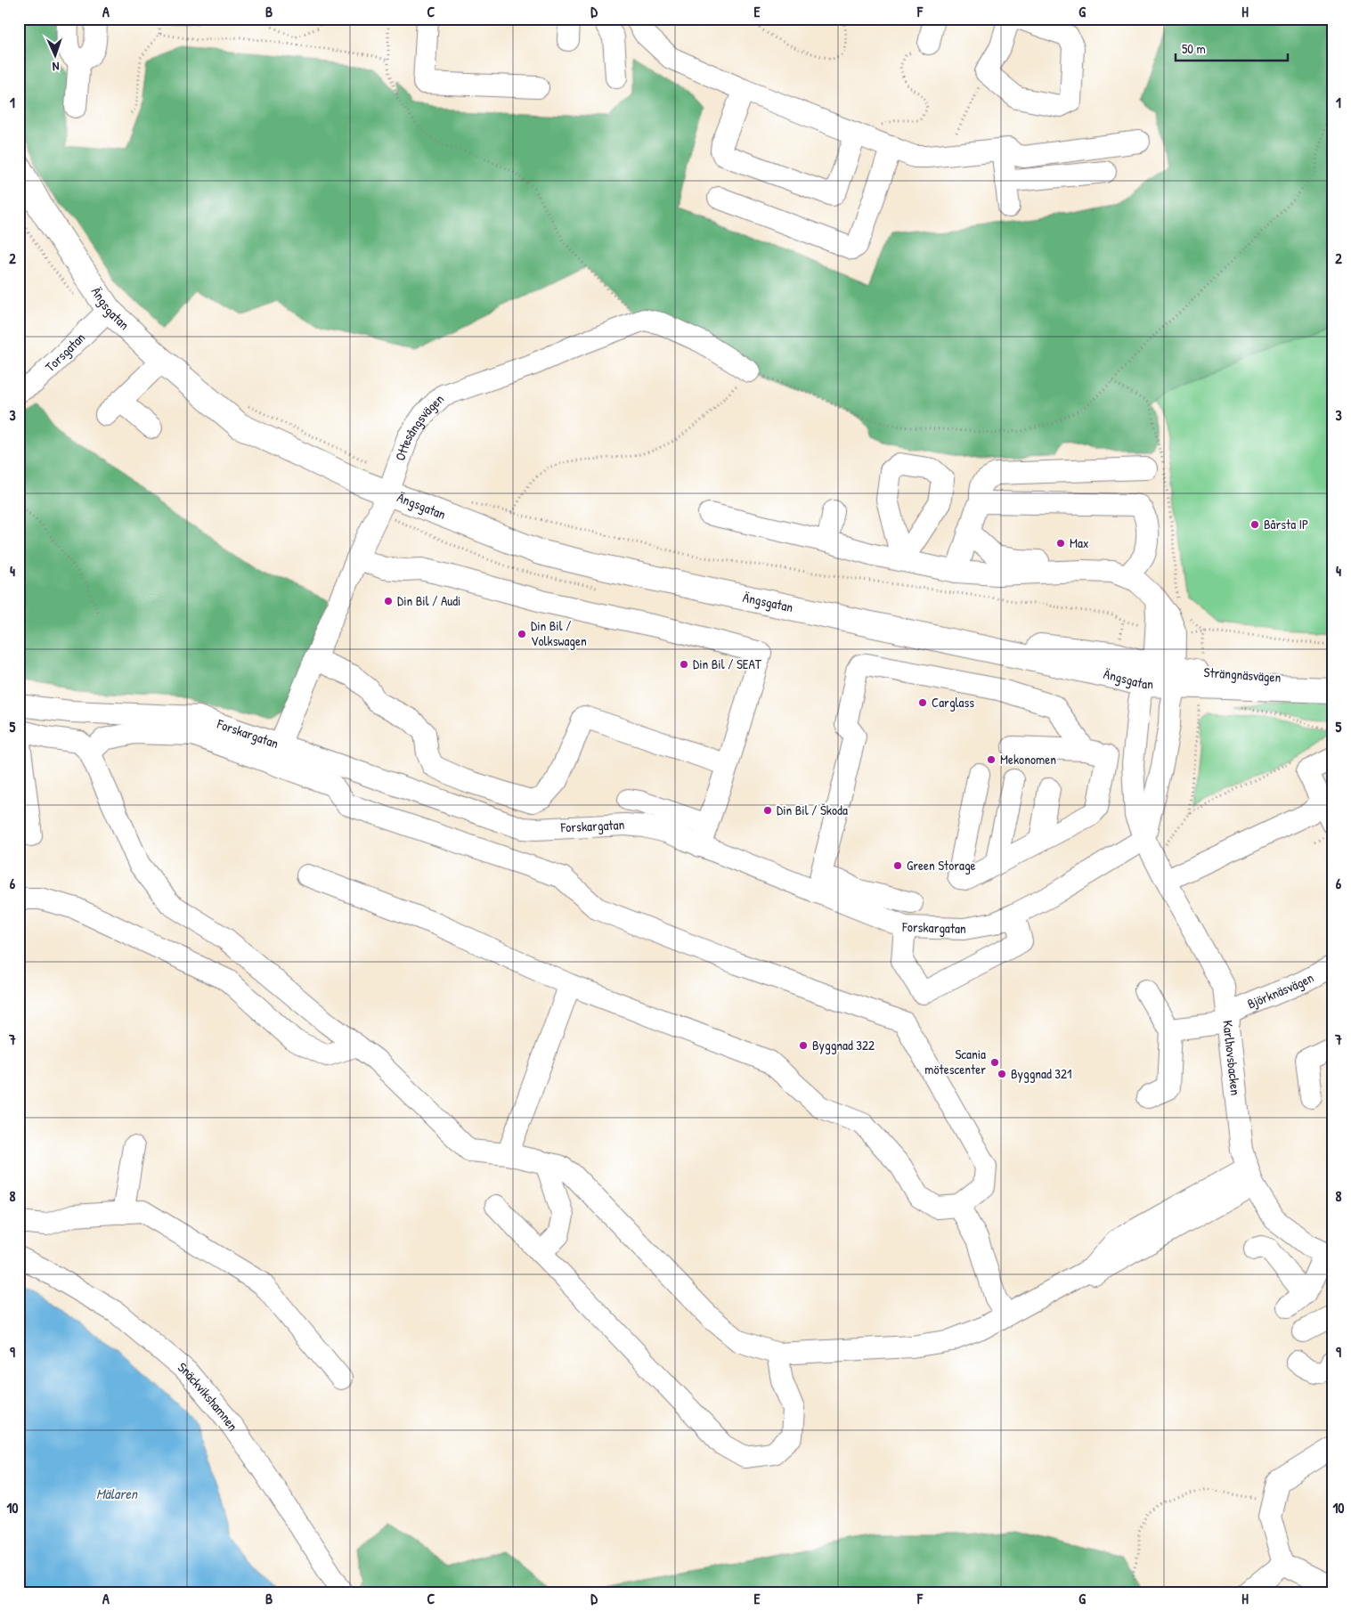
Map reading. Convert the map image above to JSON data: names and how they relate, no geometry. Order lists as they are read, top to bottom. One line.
{"streets":{"main road":["Ängsgatan","Strängnäsvägen"],"street":["Torsgatan","Ottesångsvägen","Forskargatan","Björknäsvägen","Karlhovsbacken","Snäckvikshamnen"]},"crossings":[["Ängsgatan","Torsgatan"],["Ängsgatan","Ottesångsvägen"],["Ängsgatan","Strängnäsvägen"],["Ottesångsvägen","Forskargatan"],["Forskargatan","Karlhovsbacken"],["Björknäsvägen","Karlhovsbacken"]],"water":["Mälaren"],"places":["Bårsta IP","Max","Din Bil / Audi","Din Bil / Volkswagen","Din Bil / SEAT","Carglass","Mekonomen","Din Bil / Škoda","Green Storage","Byggnad 322","Scania mötescenter","Byggnad 321"],"scale_bar":"50 m","north":"bottom","grid":{"columns":["A","B","C","D","E","F","G","H"],"rows":["1","2","3","4","5","6","7","8","9","10"]}}
